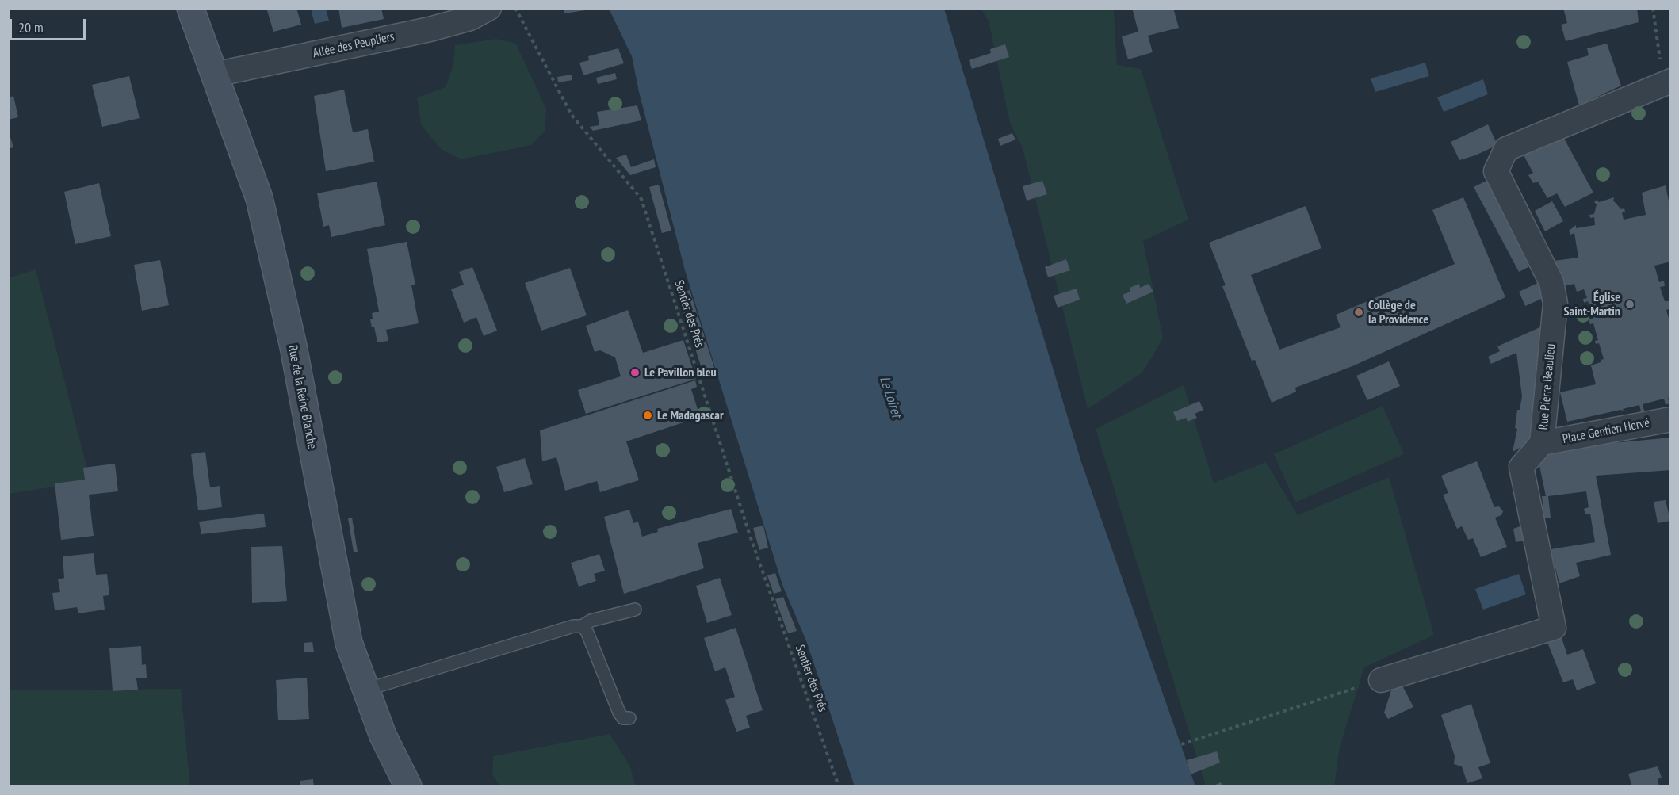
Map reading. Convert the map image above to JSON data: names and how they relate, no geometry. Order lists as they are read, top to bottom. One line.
{"streets":{"street":["Allée des Peupliers","Rue Pierre Beaulieu","Rue de la Reine Blanche","Place Gentien Hervé"],"path":["Sentier des Prés"]},"crossings":[["Allée des Peupliers","Rue de la Reine Blanche"],["Rue Pierre Beaulieu","Place Gentien Hervé"]],"water":["Le Loiret"],"places":["Église Saint-Martin","Collège de la Providence","Le Pavillon bleu","Le Madagascar"],"scale_bar":"20 m"}
